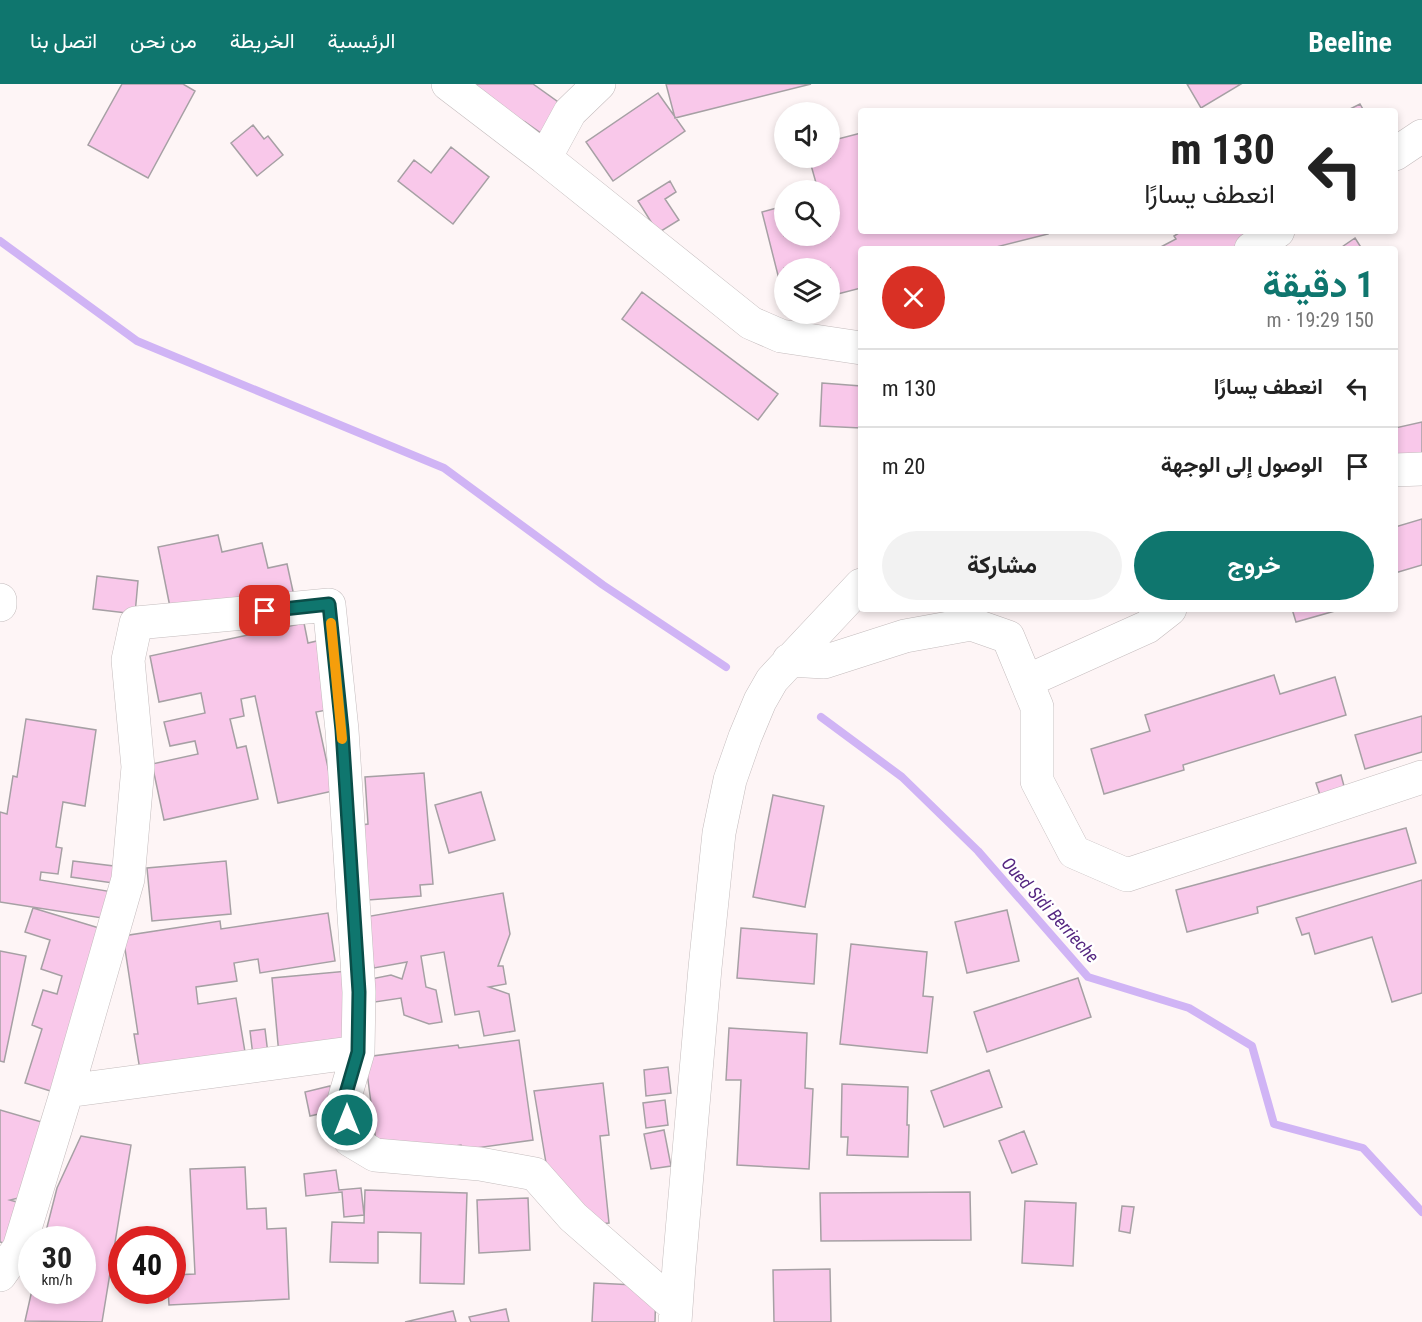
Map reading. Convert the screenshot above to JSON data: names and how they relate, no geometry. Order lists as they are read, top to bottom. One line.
{"water":["Oued Sidi Berrieche"],"page":{"header":"Beeline","nav":["الرئيسية","الخريطة","من نحن","اتصل بنا"],"turn":["130 m","انعطف يسارًا"],"heading":["1 دقيقة","150 m · 19:29"],"list":[{"name":"انعطف يسارًا","value":"130 m"},{"name":"الوصول إلى الوجهة","value":"20 m"}],"buttons":["خروج","مشاركة"],"speed":"30 km/h","limit":"40"}}
